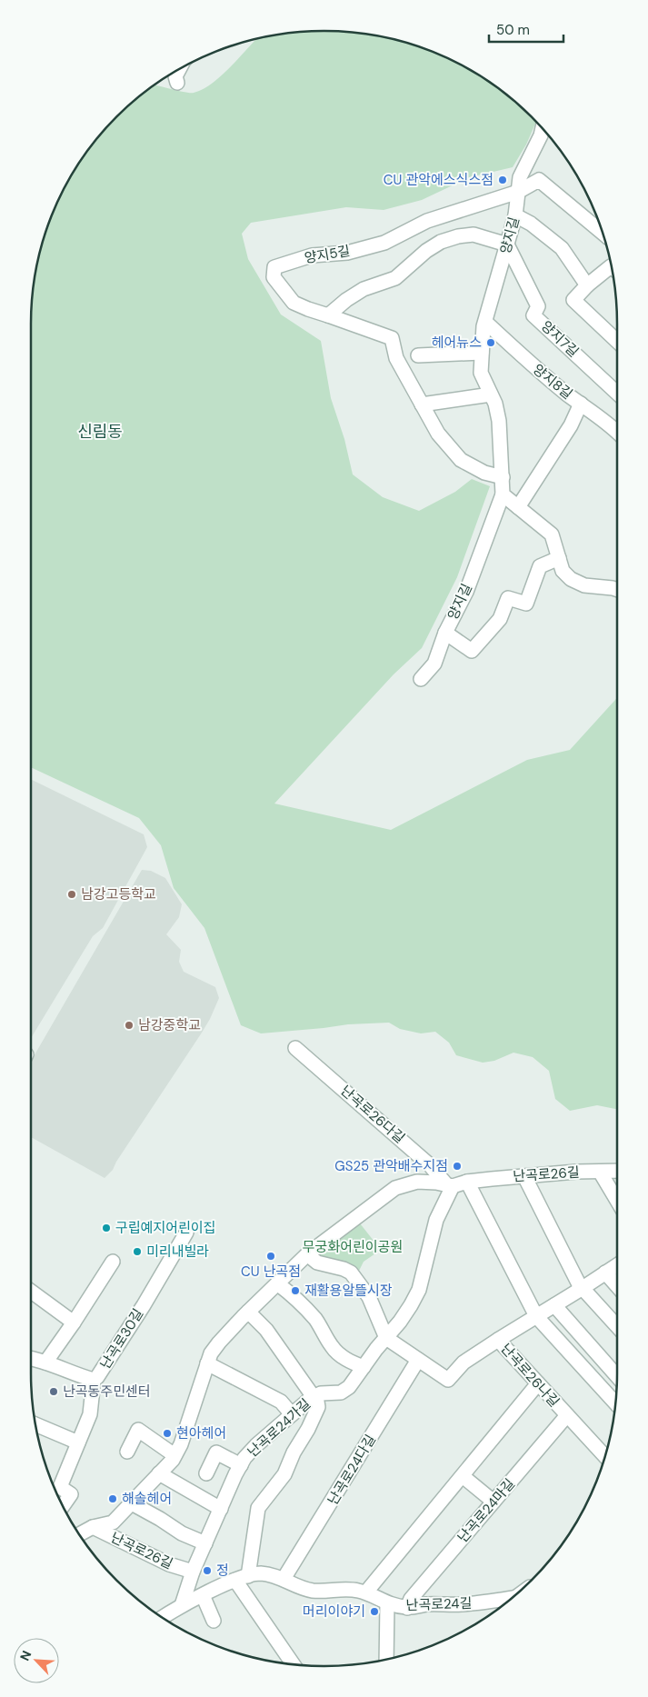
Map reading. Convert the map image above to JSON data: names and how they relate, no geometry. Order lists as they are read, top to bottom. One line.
{"streets":{"street":["양지길","양지5길","양지7길","양지8길","난곡로26다길","난곡로26길","난곡로30길","난곡로26나길","난곡로24가길","난곡로24다길","난곡로24마길","난곡로24길"]},"crossings":[["양지길","양지5길"],["양지길","양지7길"],["양지길","양지8길"],["난곡로26다길","난곡로26길"],["난곡로26다길","난곡로24가길"],["난곡로26길","난곡로24가길"],["난곡로26나길","난곡로24가길"],["난곡로26나길","난곡로24다길"],["난곡로26나길","난곡로24마길"],["난곡로24가길","난곡로24길"],["난곡로24다길","난곡로24길"],["난곡로24마길","난곡로24길"]],"districts":["신림동"],"parks":["무궁화어린이공원"],"places":["CU 관악에스식스점","헤어뉴스","남강고등학교","남강중학교","GS25 관악배수지점","구립예지어린이집","미리내빌라","CU 난곡점","재활용알뜰시장","난곡동주민센터","현아헤어","해솔헤어","정","머리이야기"],"scale_bar":"50 m","north":"top left"}
